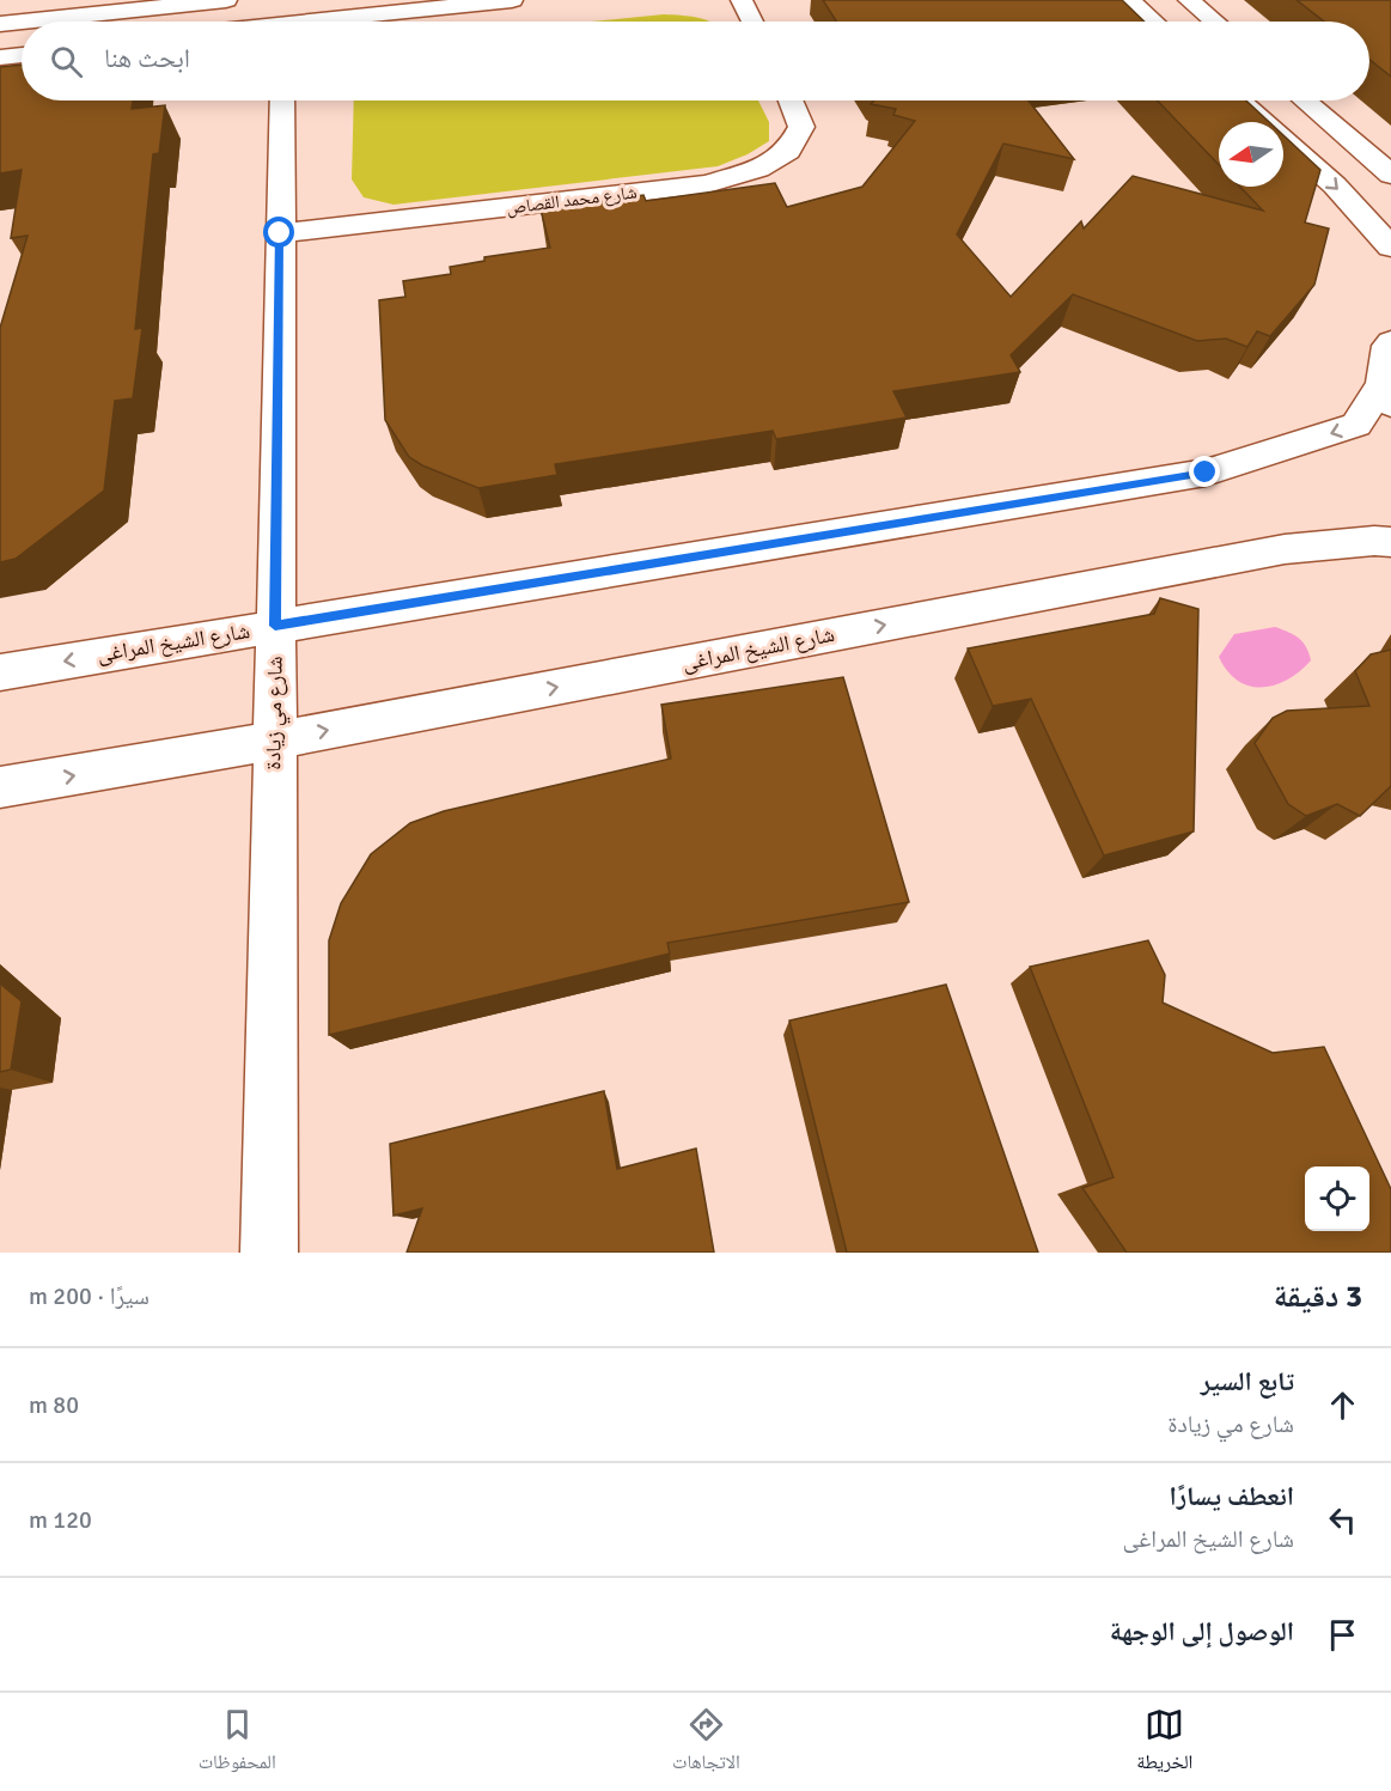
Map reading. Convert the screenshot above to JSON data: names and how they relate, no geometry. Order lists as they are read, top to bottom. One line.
{"streets":{"street":["شارع محمد القصاص","شارع الشيخ المراغى","شارع مي زيادة"]},"crossings":[["شارع محمد القصاص","شارع مي زيادة"],["شارع الشيخ المراغى","شارع مي زيادة"]],"north":"left","page":{"search":"ابحث هنا","heading":["3 دقيقة","سيرًا · 200 m"],"list":[["تابع السير","شارع مي زيادة","80 m"],["انعطف يسارًا","شارع الشيخ المراغى","120 m"],"الوصول إلى الوجهة"],"nav":["الخريطة","الاتجاهات","المحفوظات"]}}
